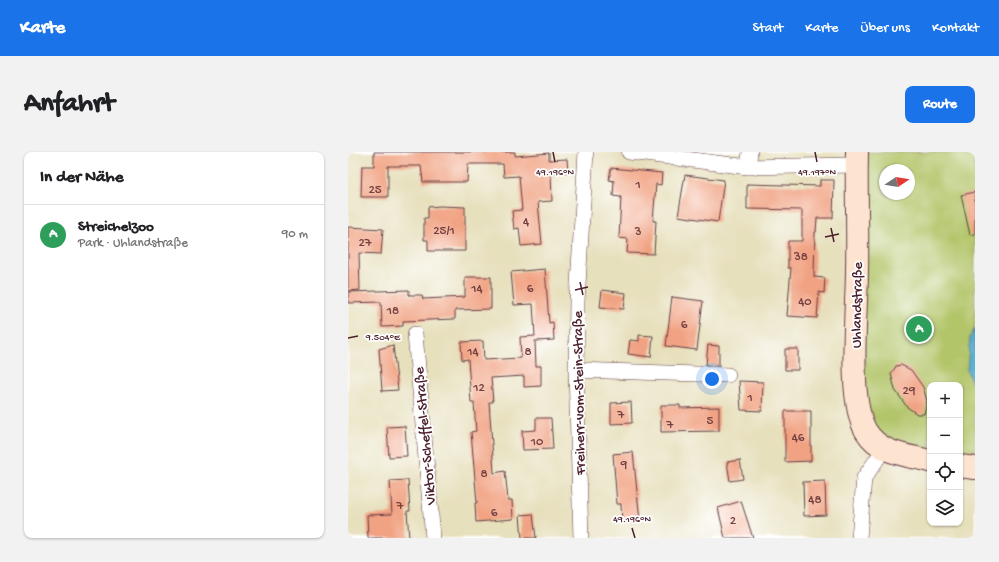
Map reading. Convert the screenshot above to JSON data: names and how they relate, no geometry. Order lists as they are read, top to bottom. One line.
{"streets":{"main road":["Uhlandstraße"],"street":["Freiherr-vom-Stein-Straße","Viktor-Scheffel-Straße"]},"house_numbers":["1","25","4","25/1","3","27","38","14","6","40","18","6","14","8","12","29","1","7","5","7","46","10","9","8","48","7","6","2"],"north":"right","page":{"header":"Karte","nav":["Start","Karte","Über uns","Kontakt"],"buttons":"Route","title":"Anfahrt","heading":"In der Nähe","list":[{"mark":"A","name":"Streichelzoo","note":"Park · Uhlandstraße","value":"90 m"}],"pins":"A","map_buttons":["+","−"]},"coordinates":["49.196°N","49.197°N","9.504°E"]}
